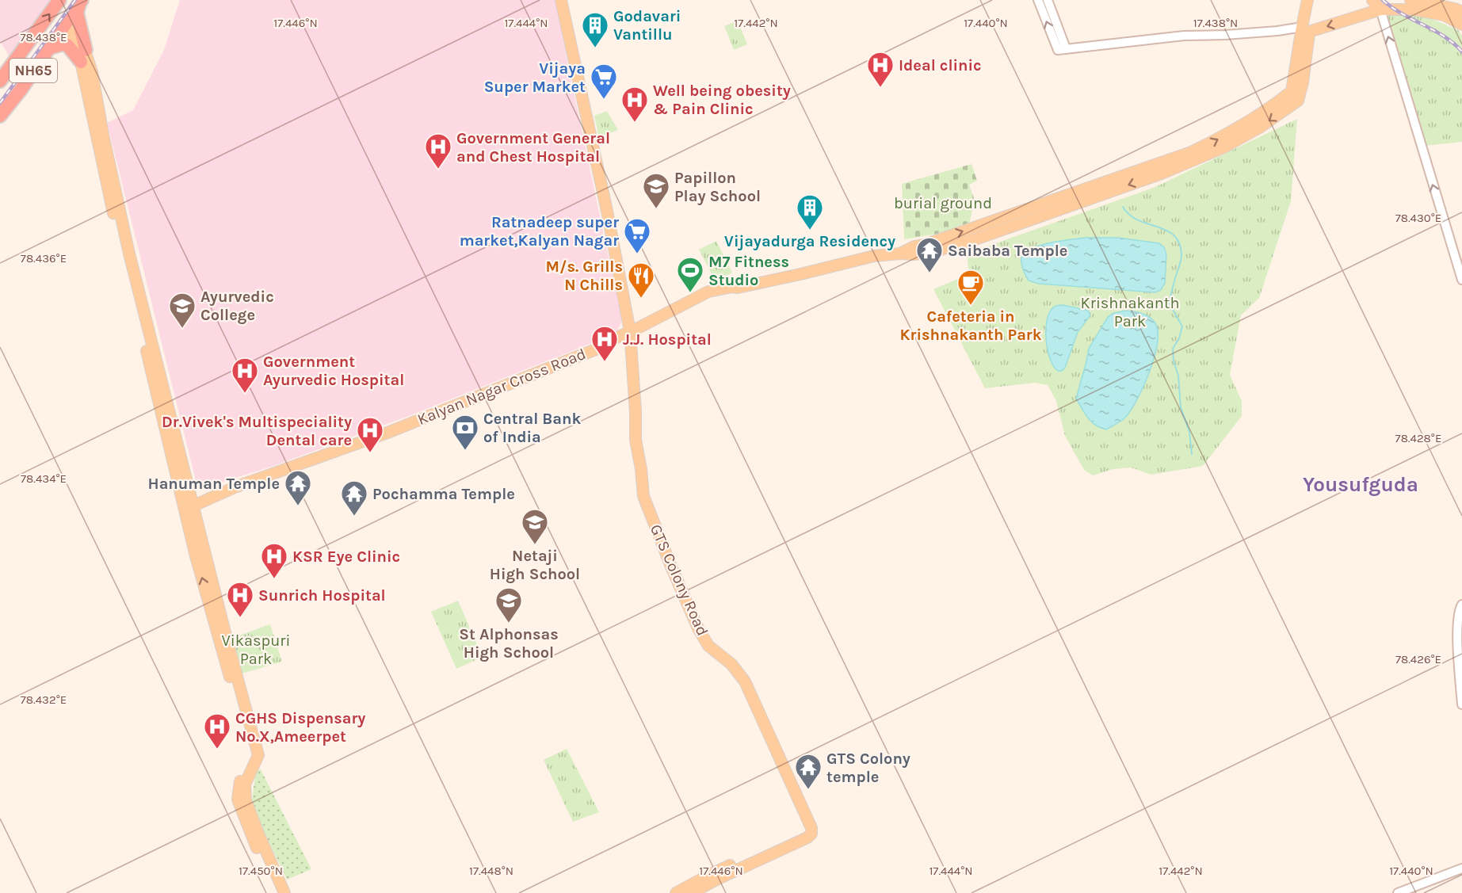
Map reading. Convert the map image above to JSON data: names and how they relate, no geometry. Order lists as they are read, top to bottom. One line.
{"streets":{"highway":["NH65"],"main road":["Kalyan Nagar Cross Road","GTS Colony Road"]},"crossings":[["Kalyan Nagar Cross Road","GTS Colony Road"]],"districts":["Yousufguda"],"parks":["burial ground","Krishnakanth Park","Vikaspuri Park"],"places":{"building":["Godavari Vantillu","Vijayadurga Residency"],"hospital":["Ideal clinic","Well being obesity & Pain Clinic","Government General and Chest Hospital","J.J. Hospital","Government Ayurvedic Hospital","Dr.Vivek's Multispeciality Dental care","KSR Eye Clinic","Sunrich Hospital","CGHS Dispensary No.X,Ameerpet"],"supermarket":["Vijaya Super Market","Ratnadeep super market,Kalyan Nagar"],"school or university":["Papillon Play School","Ayurvedic College","Netaji High School","St Alphonsas High School"],"temple":["Saibaba Temple","Hanuman Temple","Pochamma Temple","GTS Colony temple"],"sports":["M7 Fitness Studio"],"restaurant":["M/s. Grills N Chills"],"cafe":["Cafeteria in Krishnakanth Park"],"bank":["Central Bank of India"]},"coordinates":["17.446°N","17.444°N","17.442°N","17.440°N","17.438°N","78.438°E","78.430°E","78.436°E","78.428°E","78.434°E","78.426°E","78.432°E","17.450°N","17.448°N"]}
